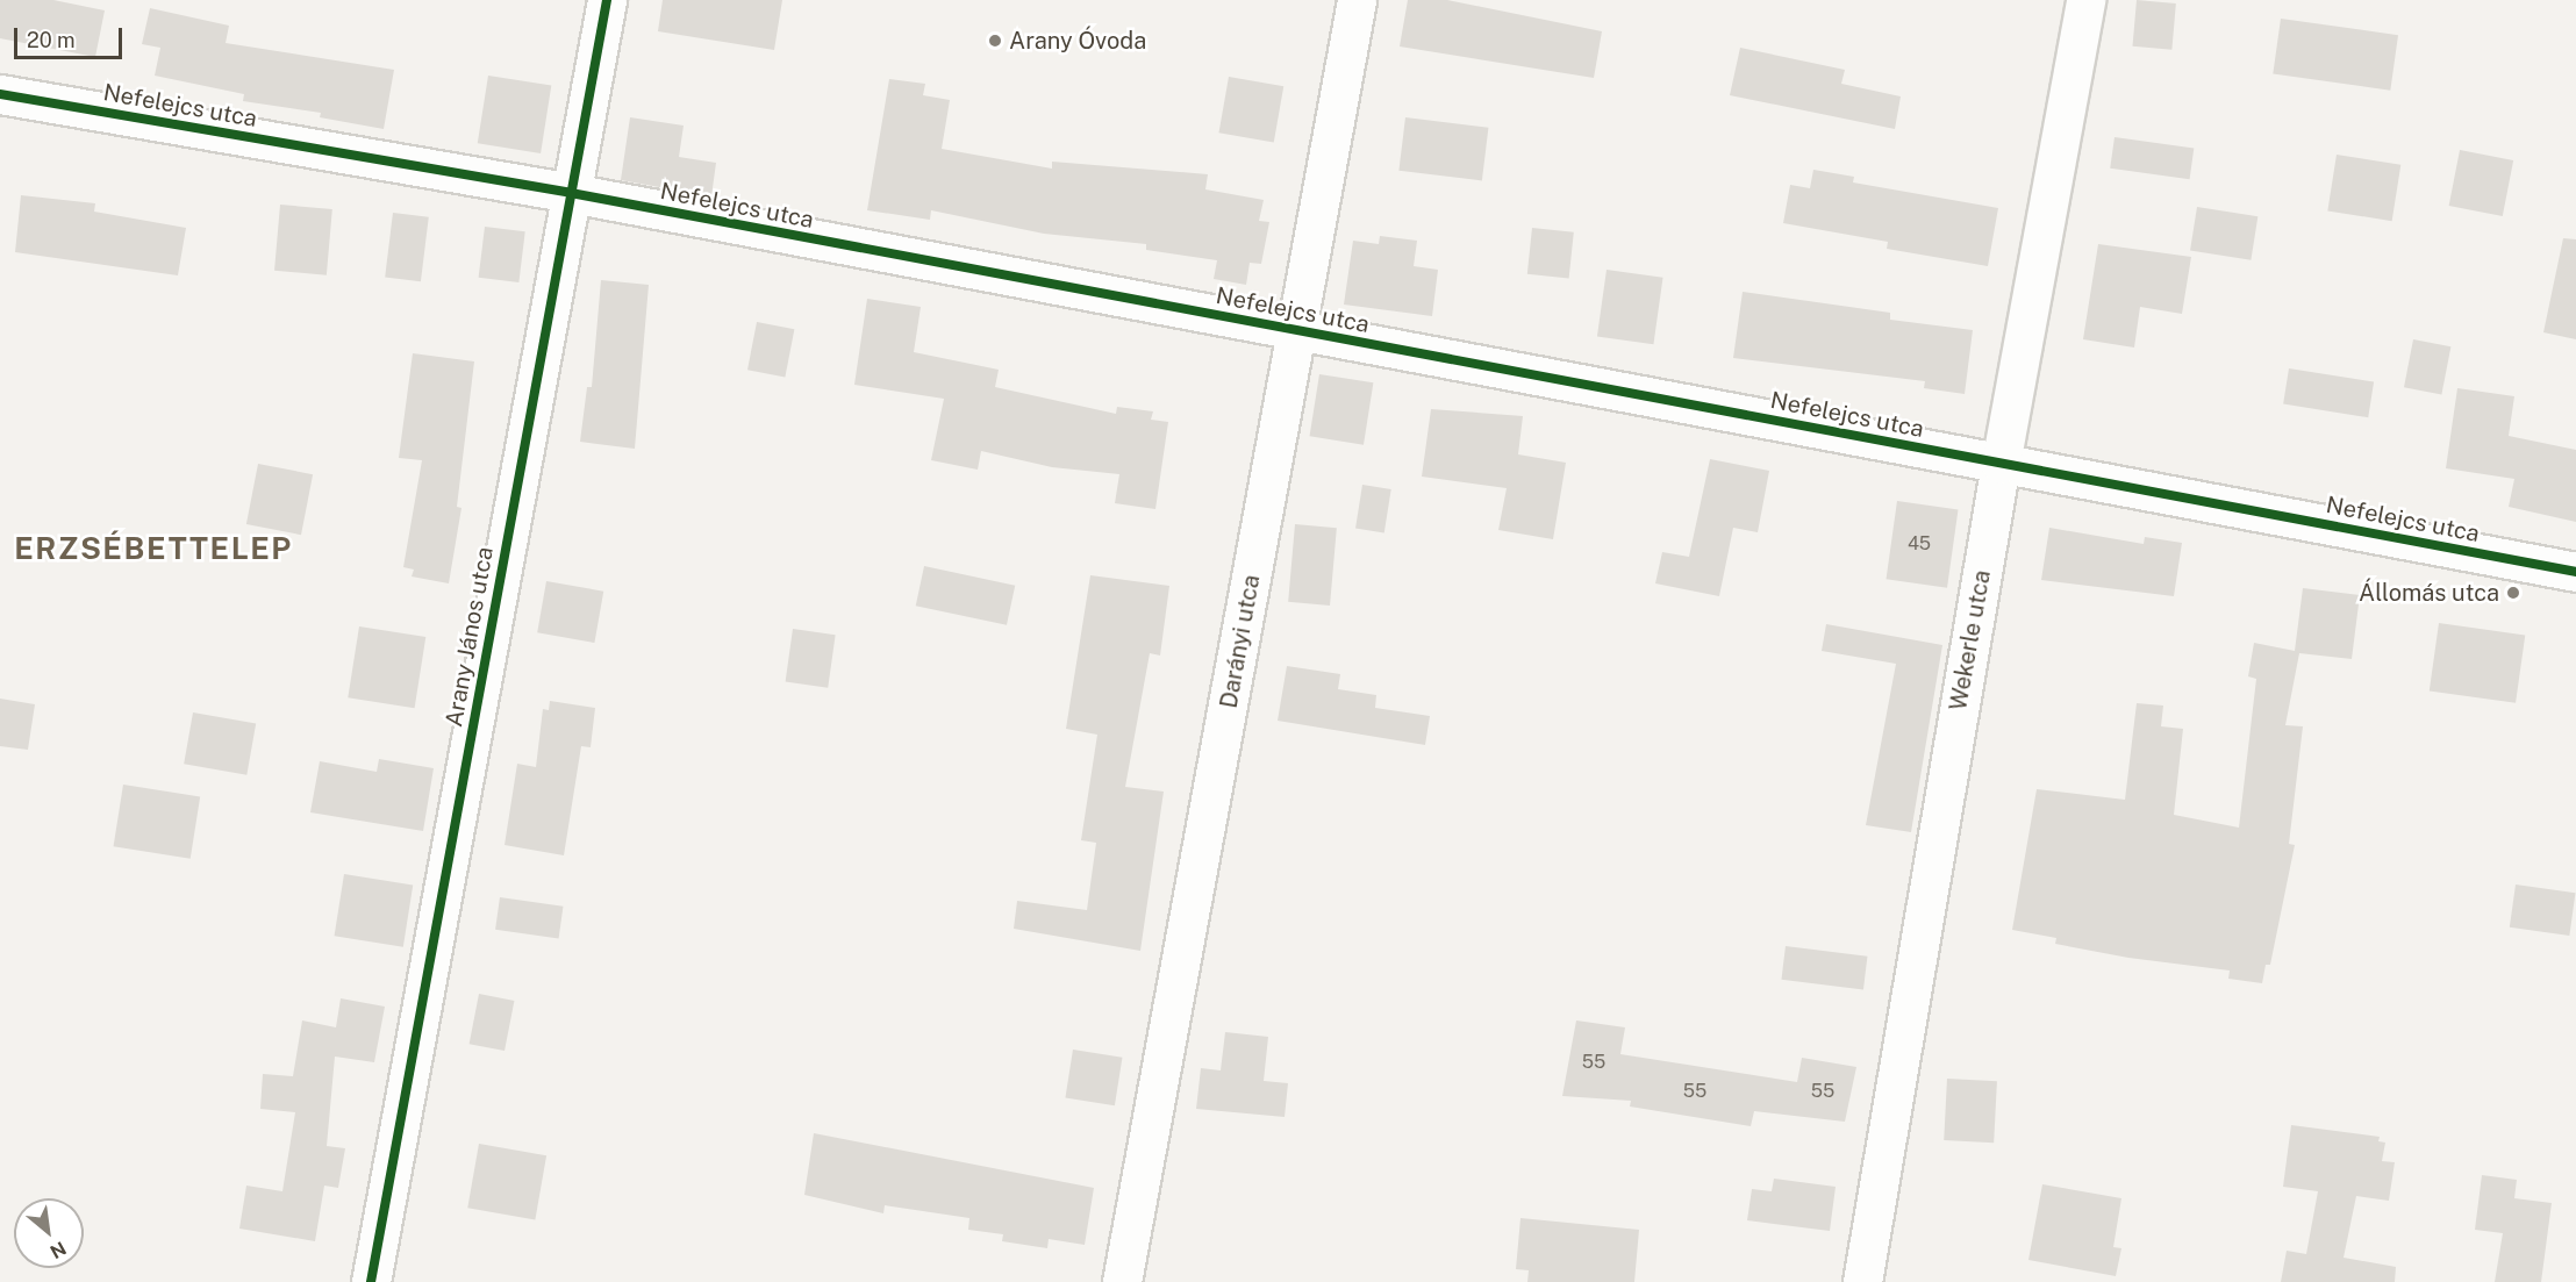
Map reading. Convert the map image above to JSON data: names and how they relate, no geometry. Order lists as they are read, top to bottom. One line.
{"streets":{"street":["Nefelejcs utca","Arany János utca","Wekerle utca","Darányi utca"]},"crossings":[["Nefelejcs utca","Arany János utca"],["Nefelejcs utca","Wekerle utca"],["Nefelejcs utca","Darányi utca"]],"districts":["ERZSÉBETTELEP"],"places":["Arany Óvoda","Állomás utca"],"house_numbers":["45","55","55","55"],"scale_bar":"20 m","north":"bottom right"}
